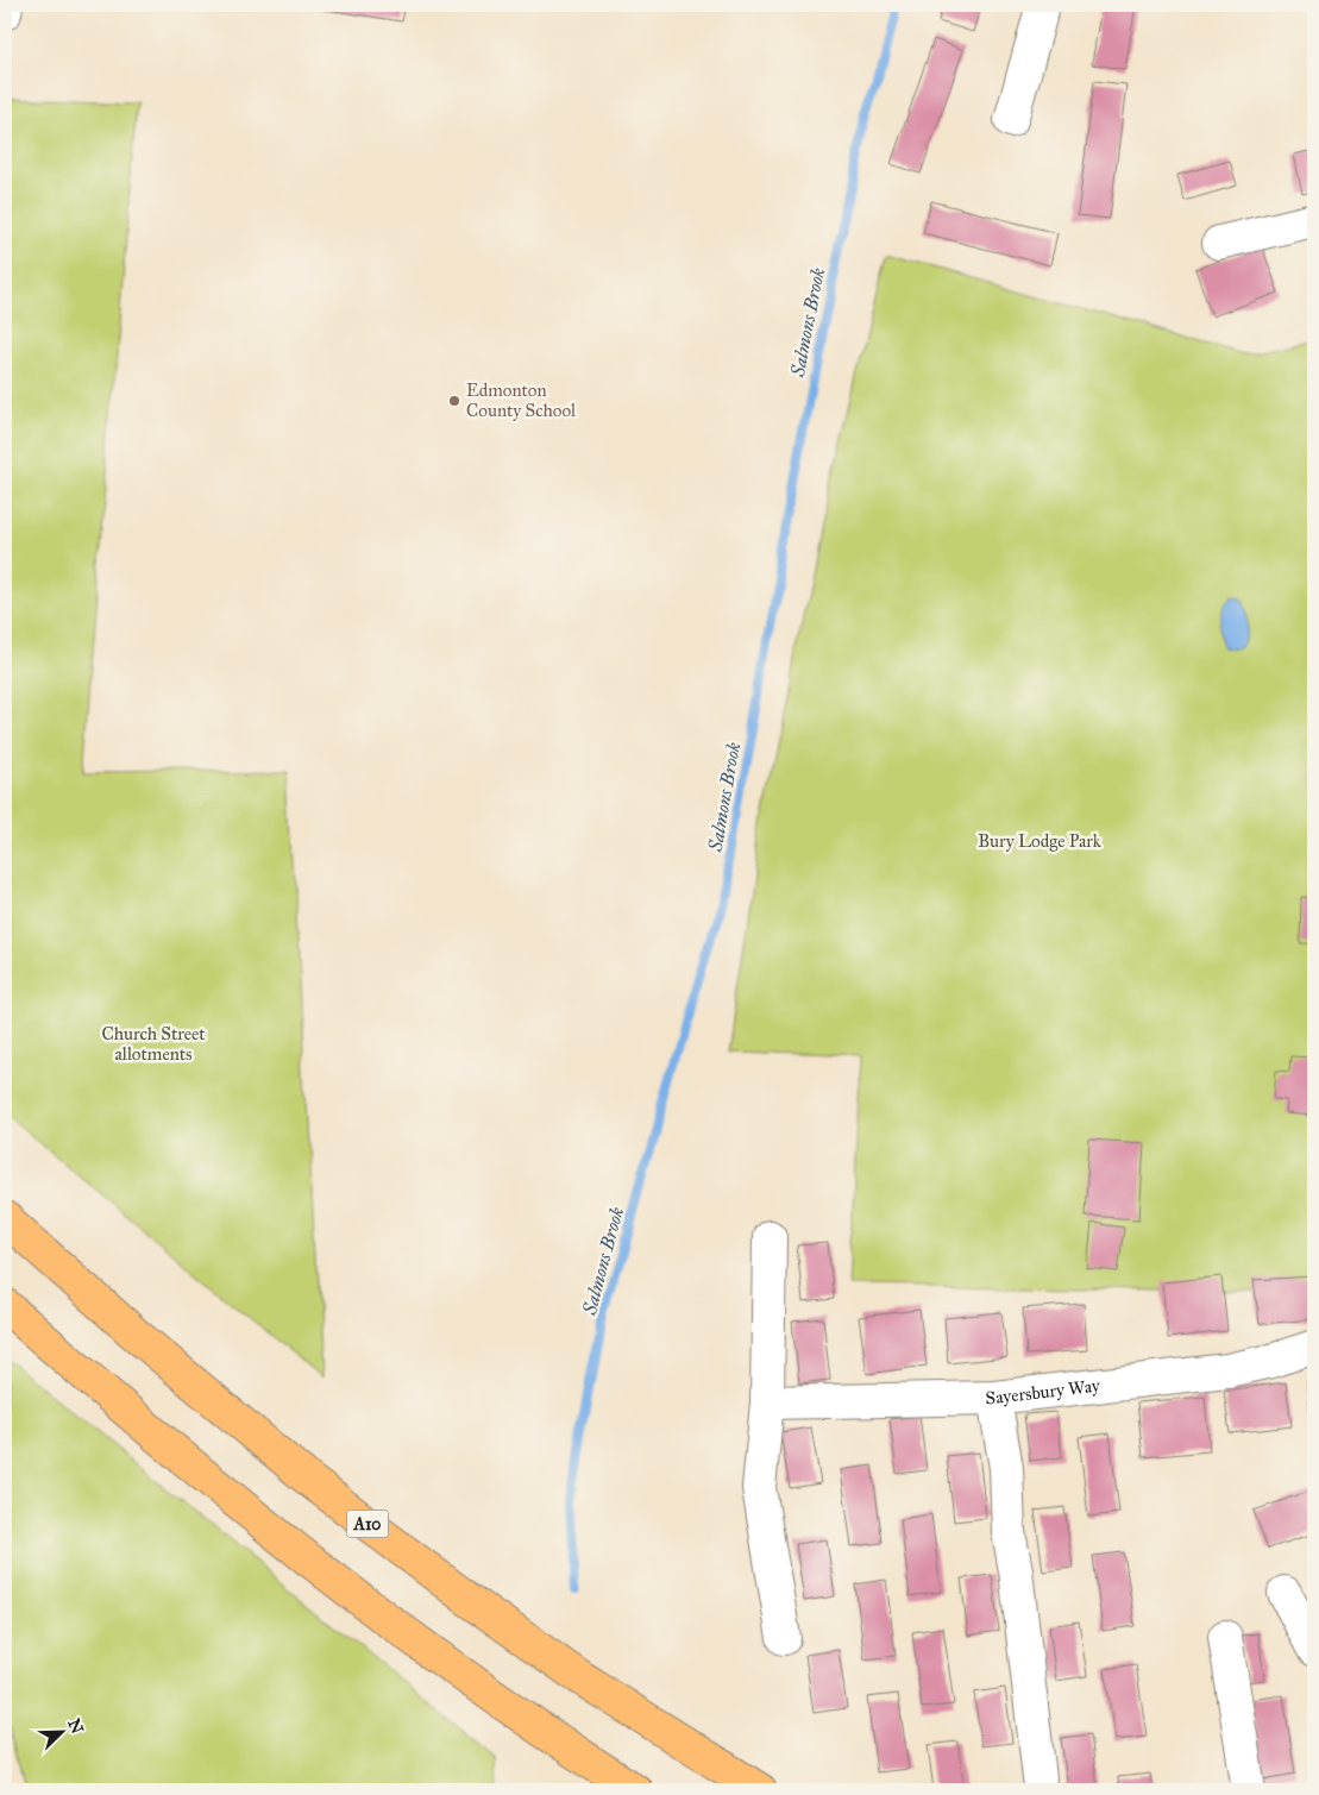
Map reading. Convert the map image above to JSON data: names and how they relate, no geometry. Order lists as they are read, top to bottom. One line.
{"streets":{"highway":["A10"],"street":["Sayersbury Way"]},"water":["Salmons Brook"],"parks":["Bury Lodge Park","Church Street allotments"],"places":["Edmonton County School"],"north":"top right"}
